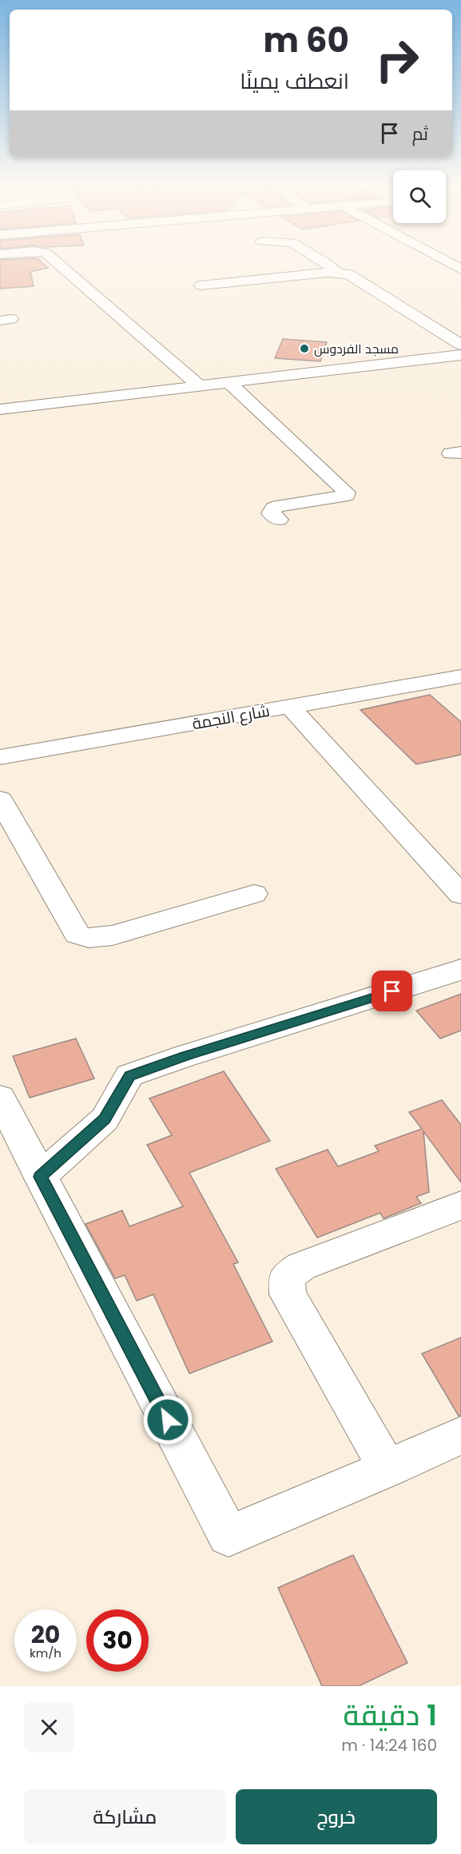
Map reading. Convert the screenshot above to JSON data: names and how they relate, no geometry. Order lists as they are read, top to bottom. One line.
{"streets":{"street":["شارع النجمة"]},"places":["مسجد الفردوس"],"page":{"turn":["60 m","انعطف يمينًا"],"then":"ثم","speed":"20 km/h","limit":"30","heading":["1 دقيقة","160 m · 14:24"],"buttons":["خروج","مشاركة"]}}
